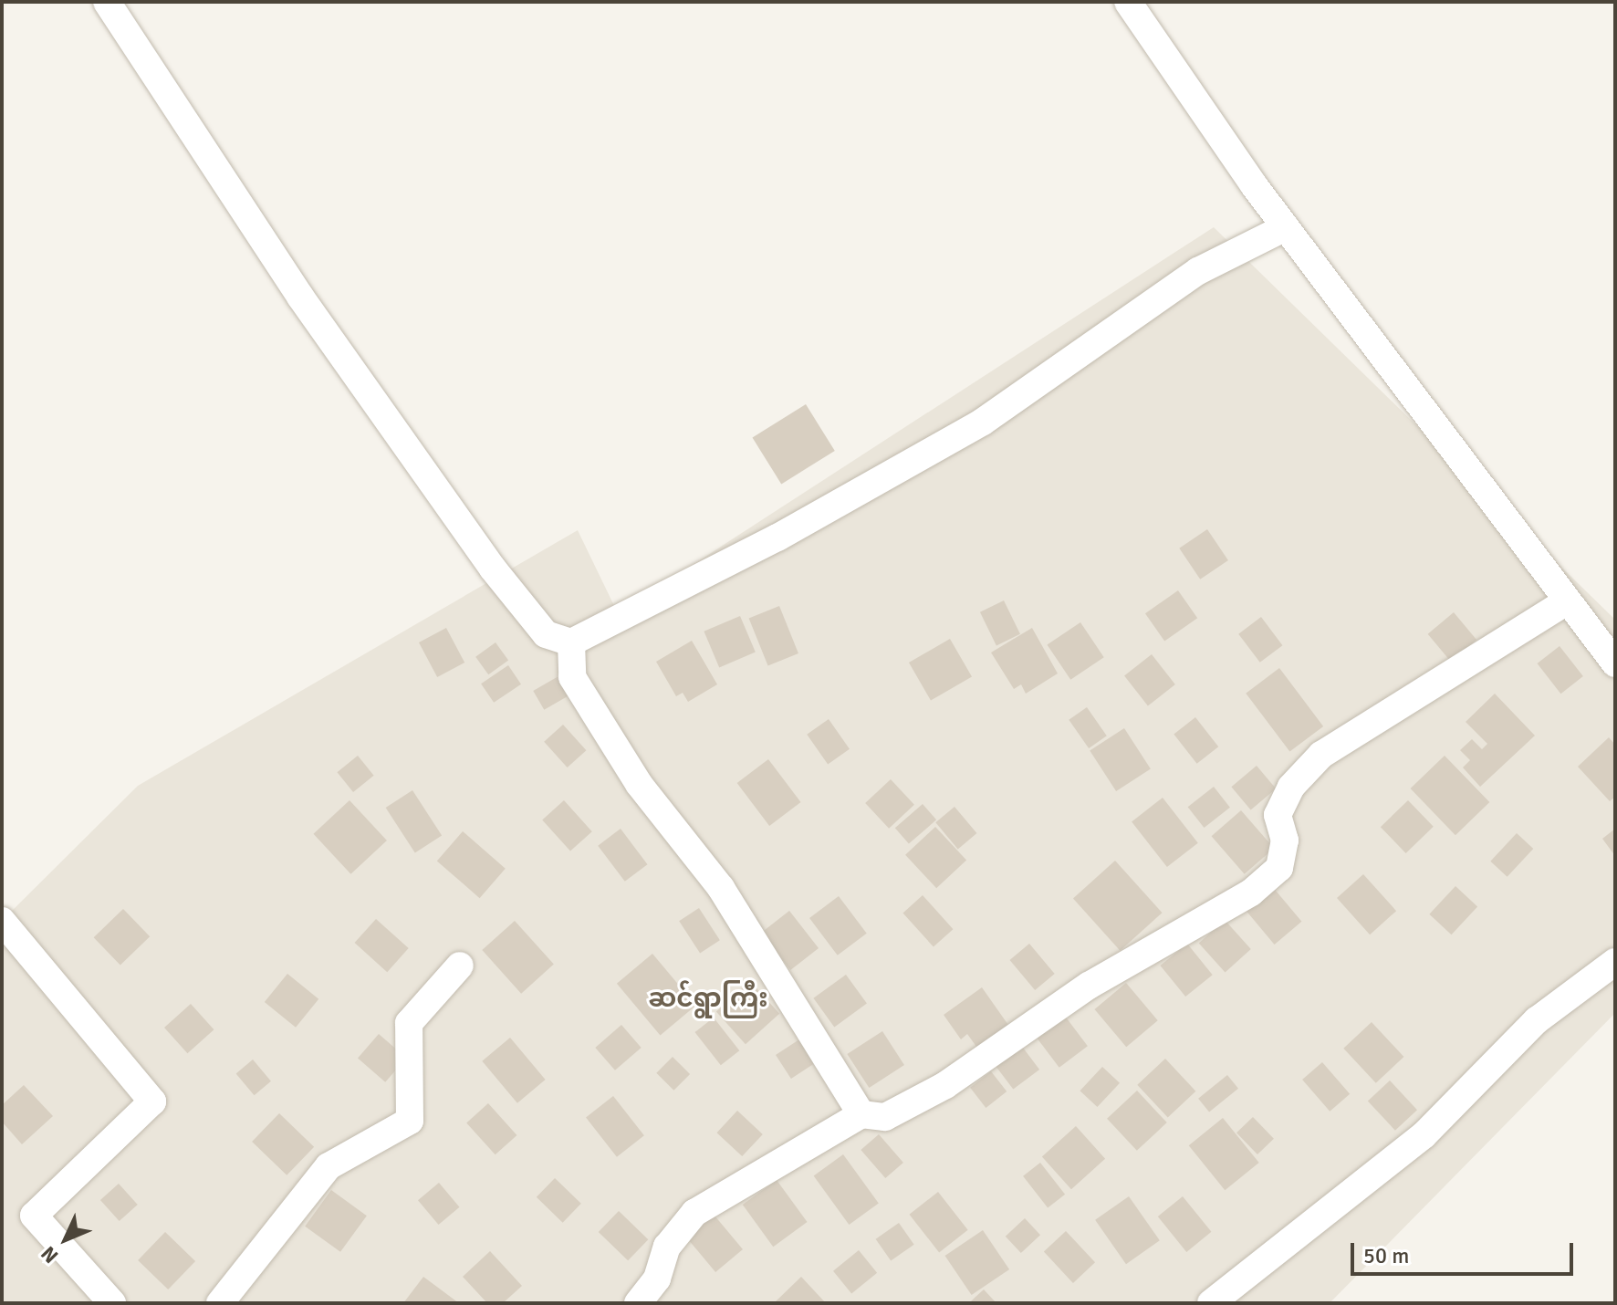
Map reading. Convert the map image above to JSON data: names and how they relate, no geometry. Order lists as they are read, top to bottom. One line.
{"districts":["ဆင်ရွာကြီး"],"scale_bar":"50 m","north":"bottom left"}
